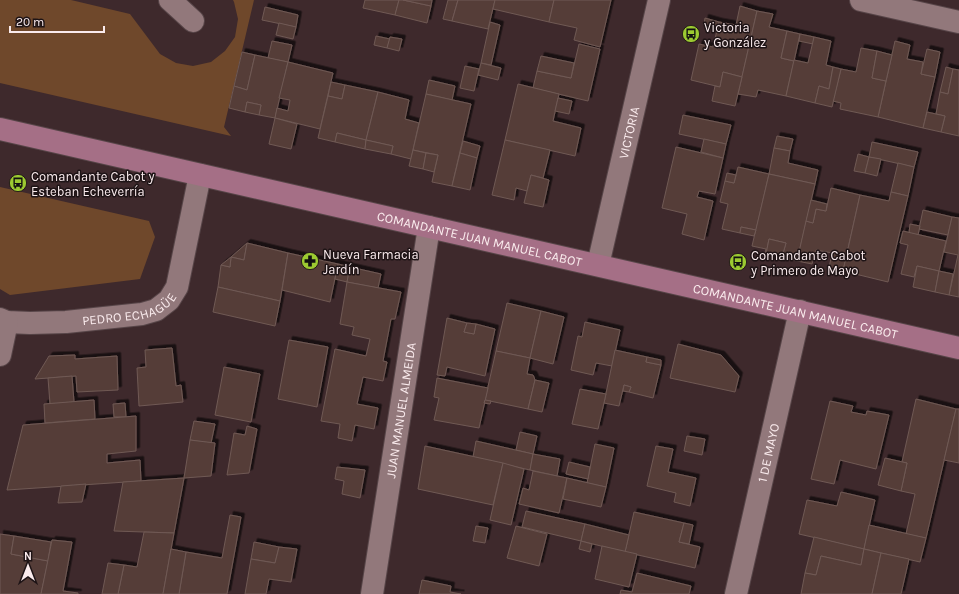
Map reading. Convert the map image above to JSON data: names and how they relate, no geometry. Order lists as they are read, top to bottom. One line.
{"streets":{"main road":["COMANDANTE JUAN MANUEL CABOT"],"street":["VICTORIA","PEDRO ECHAGÜE","JUAN MANUEL ALMEIDA","1 DE MAYO"]},"crossings":[["VICTORIA","COMANDANTE JUAN MANUEL CABOT"],["COMANDANTE JUAN MANUEL CABOT","PEDRO ECHAGÜE"],["COMANDANTE JUAN MANUEL CABOT","JUAN MANUEL ALMEIDA"],["COMANDANTE JUAN MANUEL CABOT","1 DE MAYO"]],"places":{"bus stop":["Victoria y González","Comandante Cabot y Esteban Echeverría","Comandante Cabot y Primero de Mayo"],"pharmacy":["Nueva Farmacia Jardín"]},"scale_bar":"20 m","north":"top"}
